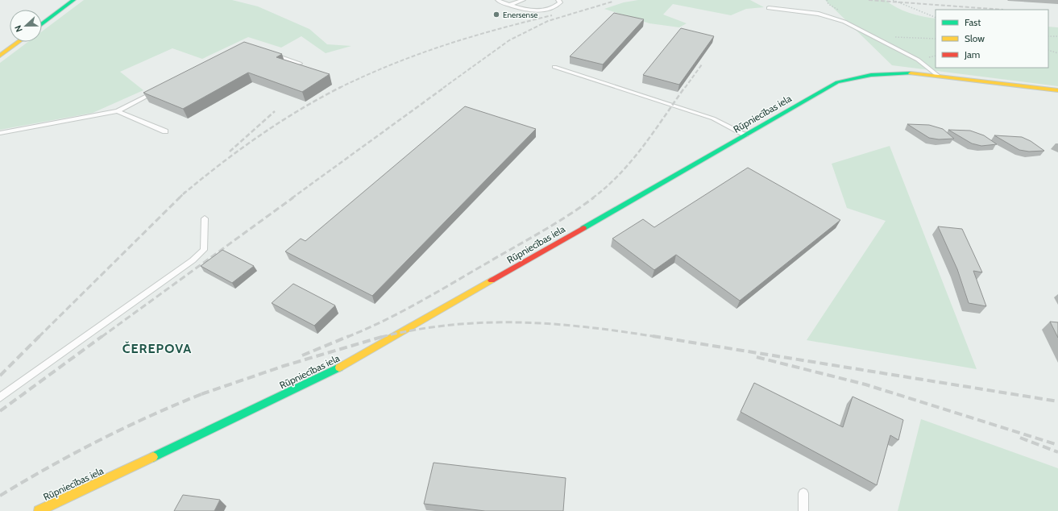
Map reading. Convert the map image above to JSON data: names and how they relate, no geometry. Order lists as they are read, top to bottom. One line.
{"streets":{"street":["Rūpniecības iela"]},"districts":["ČEREPOVA"],"places":["Enersense"],"legend":["Fast","Slow","Jam"],"north":"left"}
